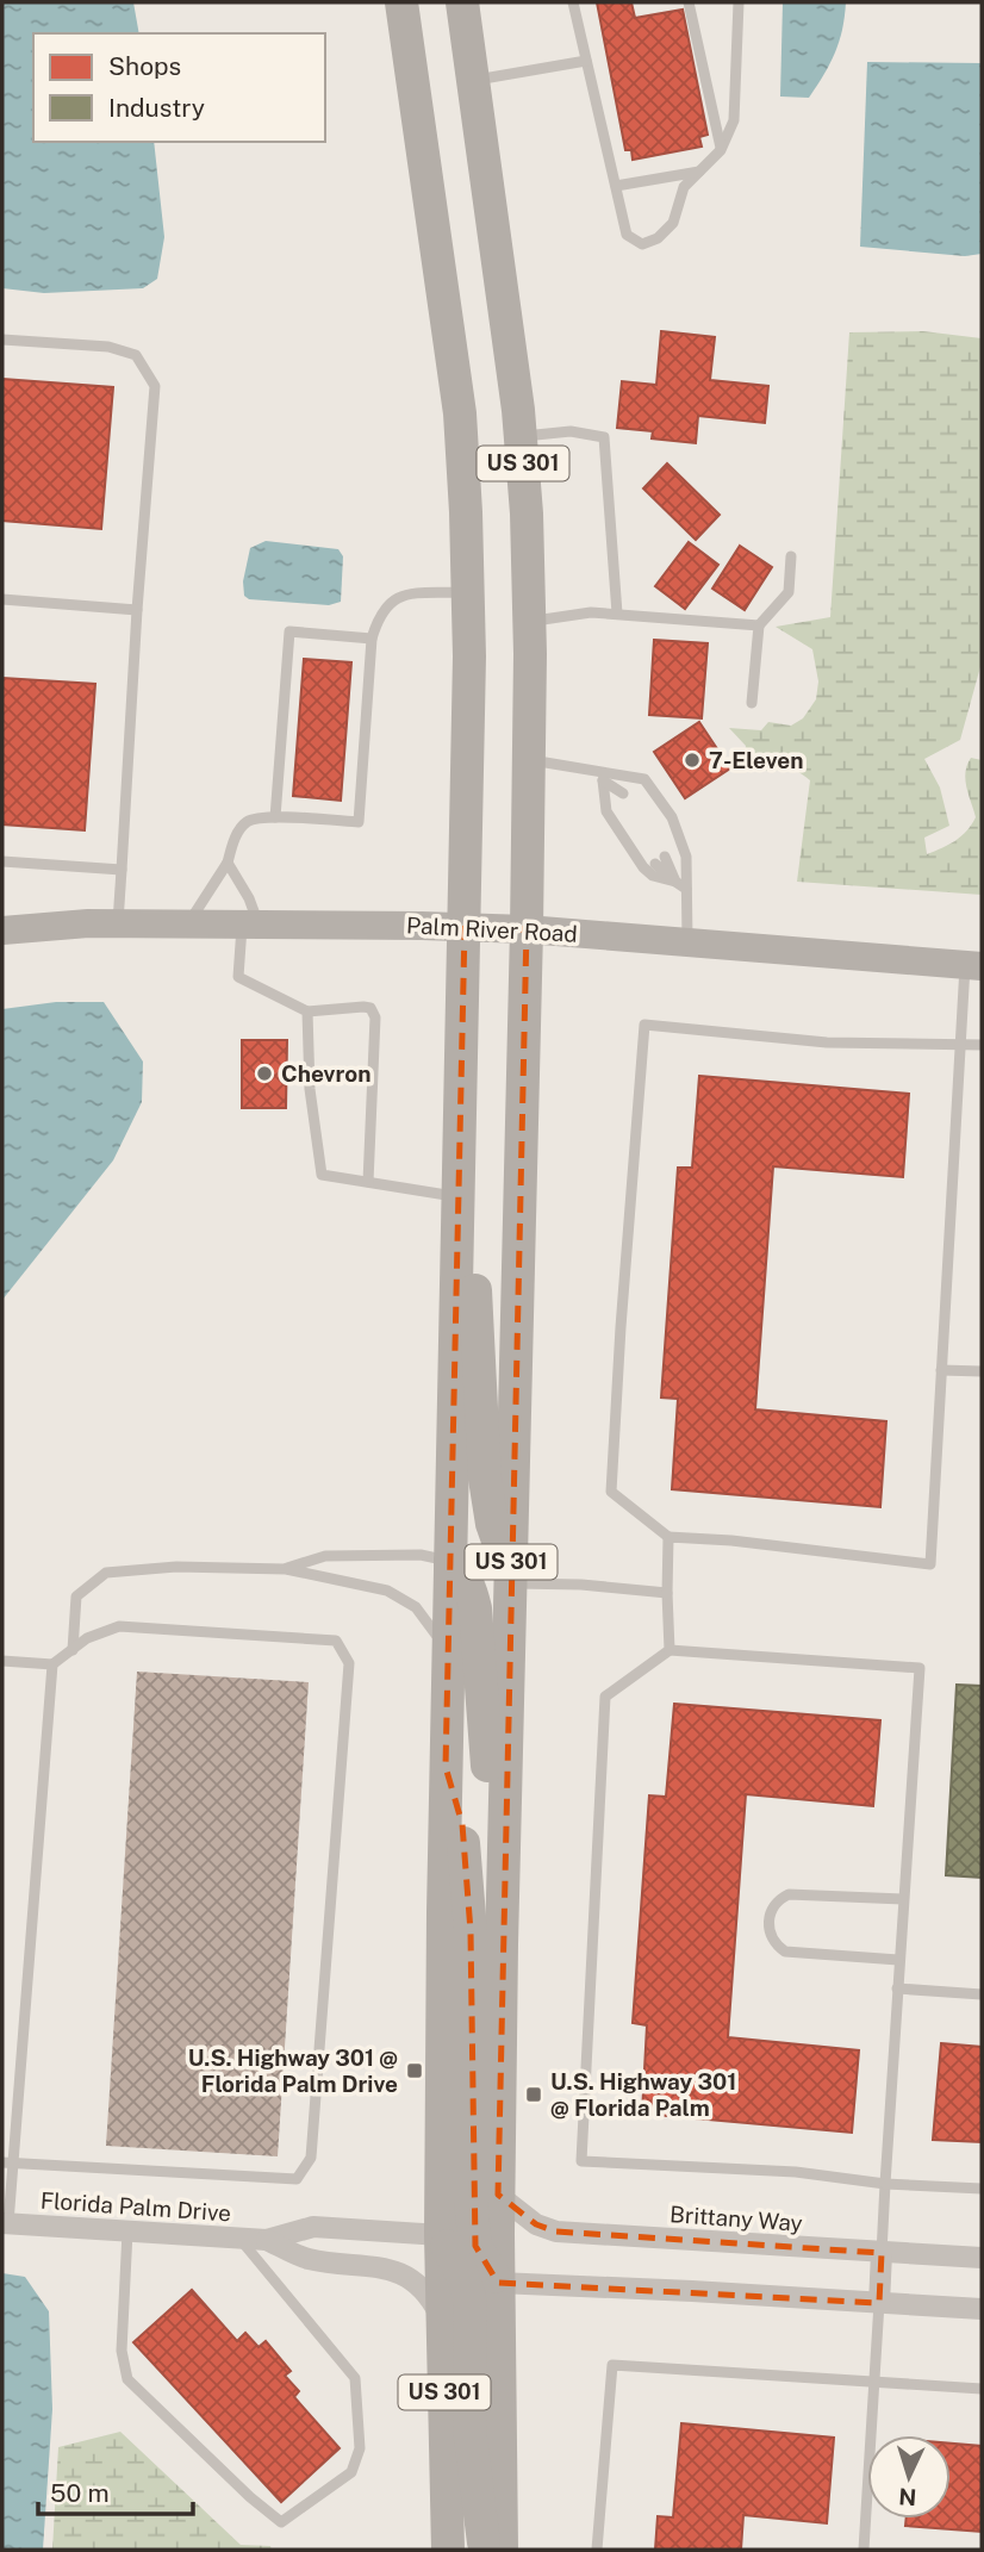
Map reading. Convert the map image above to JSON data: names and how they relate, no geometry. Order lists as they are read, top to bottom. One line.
{"streets":{"main road":["US 301"],"street":["Palm River Road","Florida Palm Drive","Brittany Way"]},"crossings":[["US 301","Palm River Road"],["US 301","Florida Palm Drive"],["US 301","Brittany Way"]],"places":{"other":["7-Eleven","Chevron"],"transit":["U.S. Highway 301 @ Florida Palm Drive","U.S. Highway 301 @ Florida Palm"]},"legend":["Shops","Industry"],"scale_bar":"50 m","north":"bottom"}
